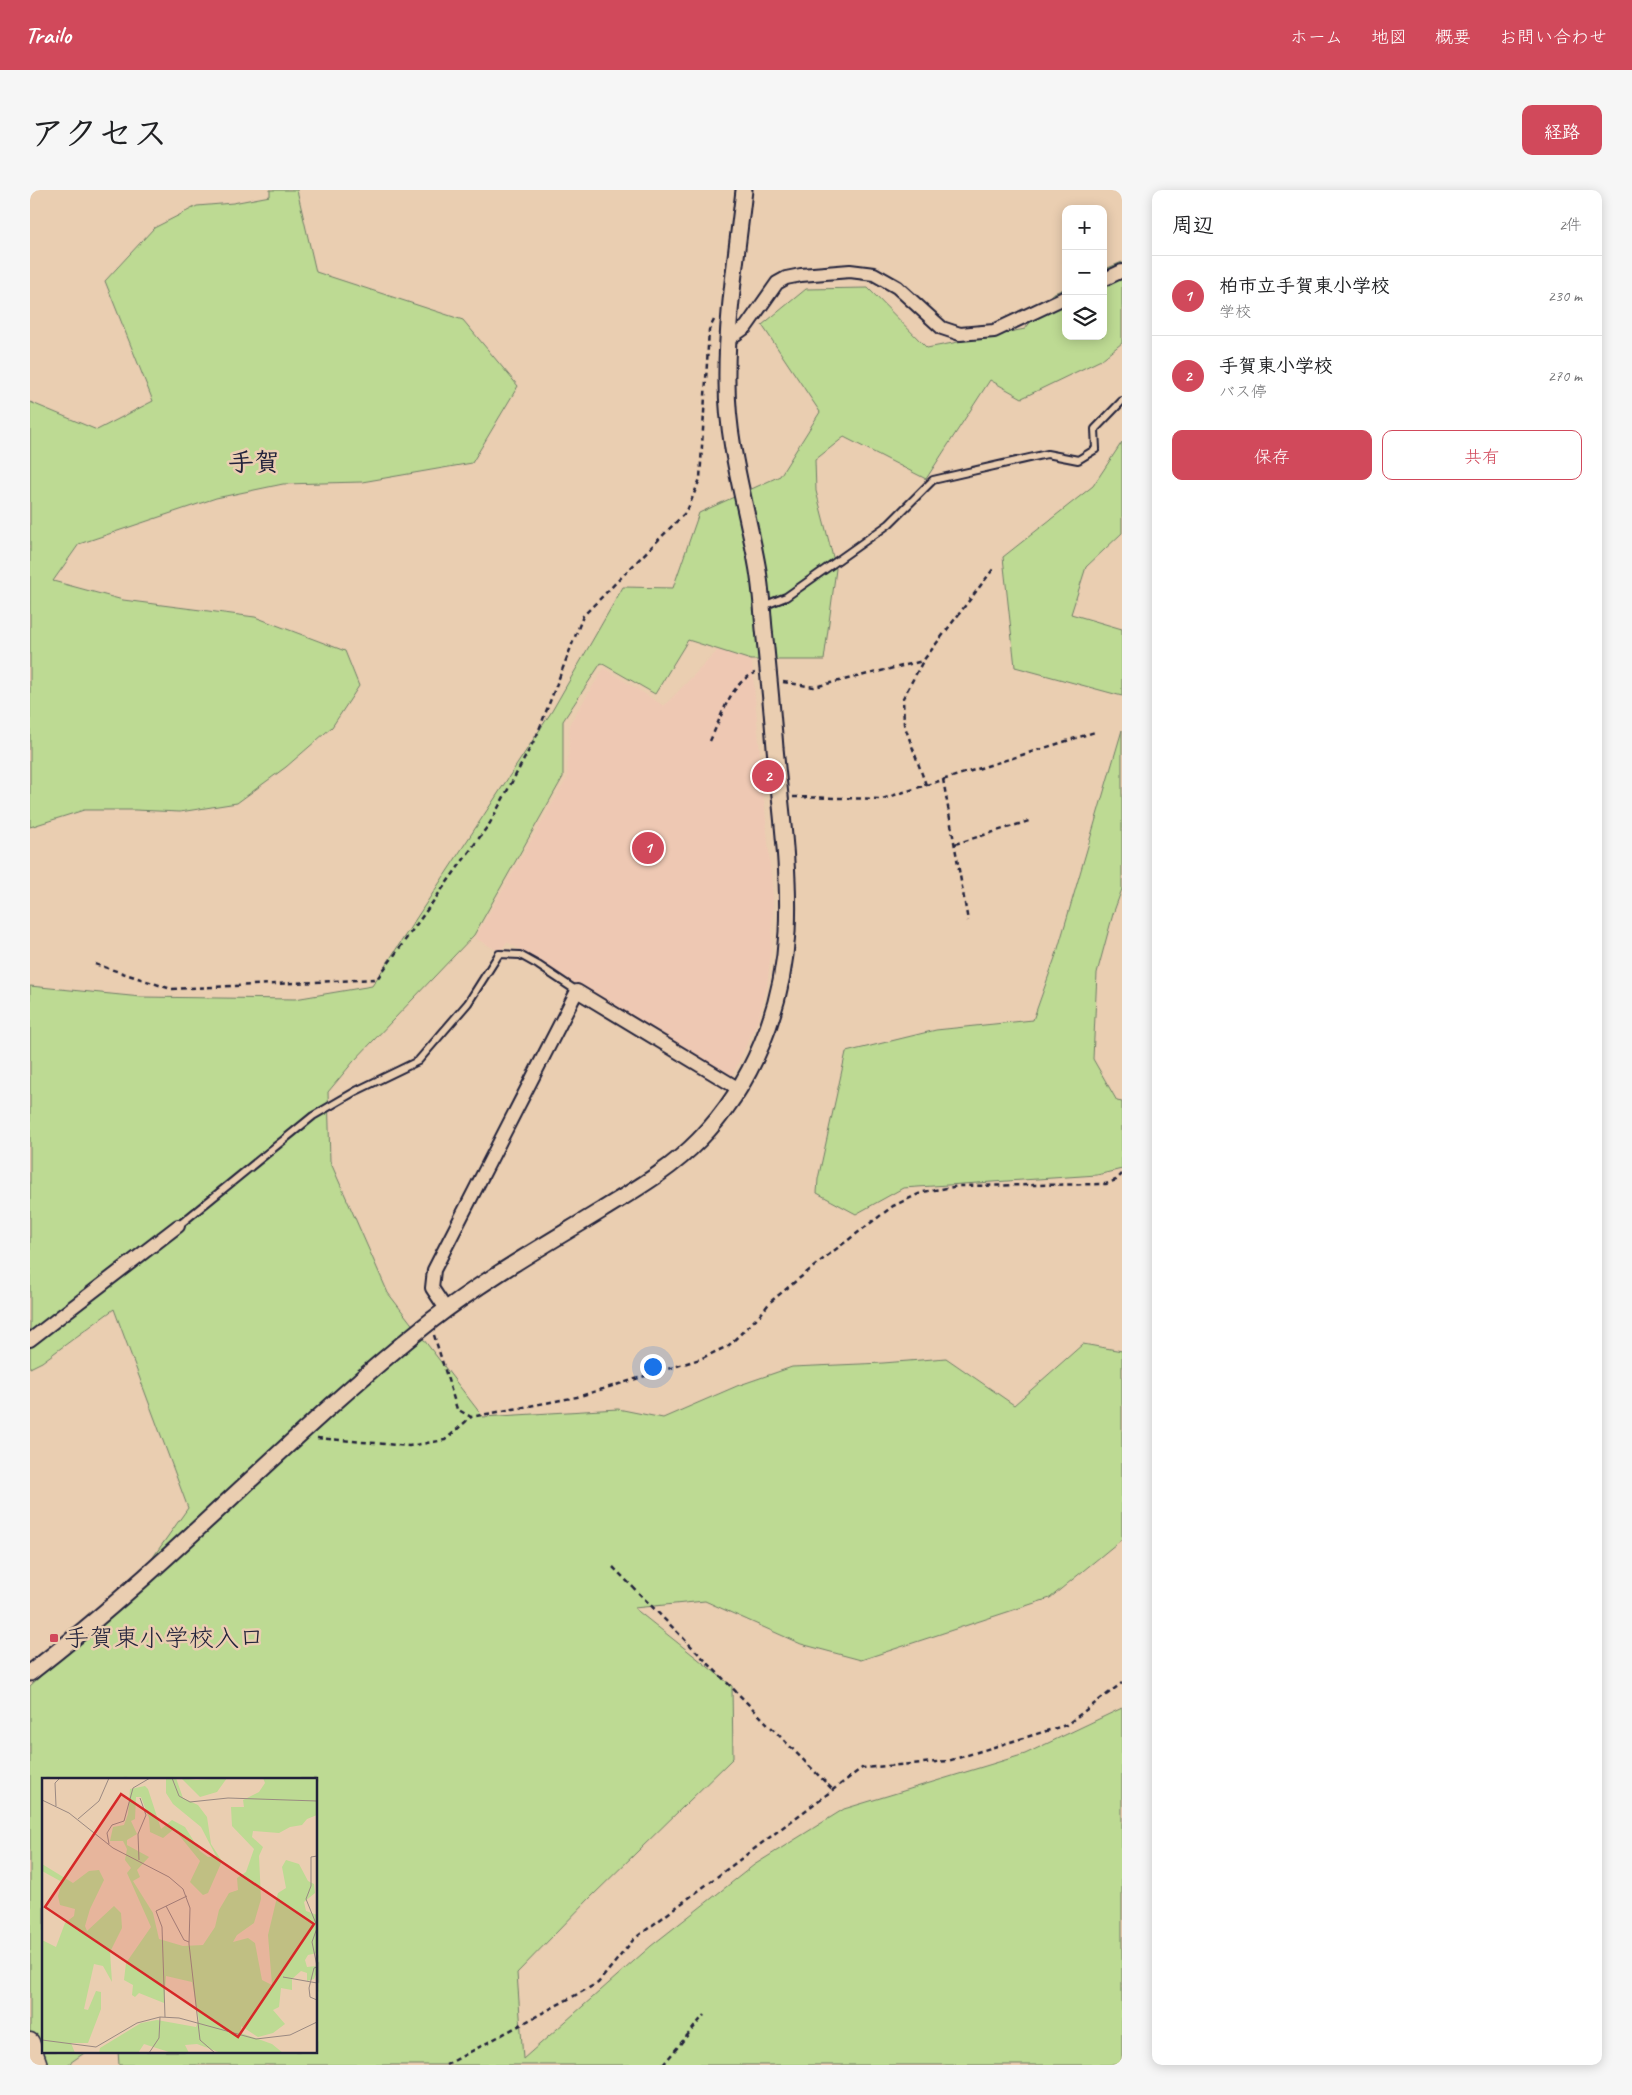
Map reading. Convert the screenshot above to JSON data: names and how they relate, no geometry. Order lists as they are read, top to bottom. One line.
{"districts":["手賀"],"places":{"transit":["手賀東小学校入口"]},"page":{"header":"Trailo","nav":["ホーム","地図","概要","お問い合わせ"],"title":"アクセス","buttons":["経路",["保存","共有"]],"heading":["周辺","2件"],"map_buttons":["+","−"],"list":[{"mark":"1","name":"柏市立手賀東小学校","note":"学校","value":"230 m"},{"mark":"2","name":"手賀東小学校","note":"バス停","value":"270 m"}],"pins":["2","1"]}}
